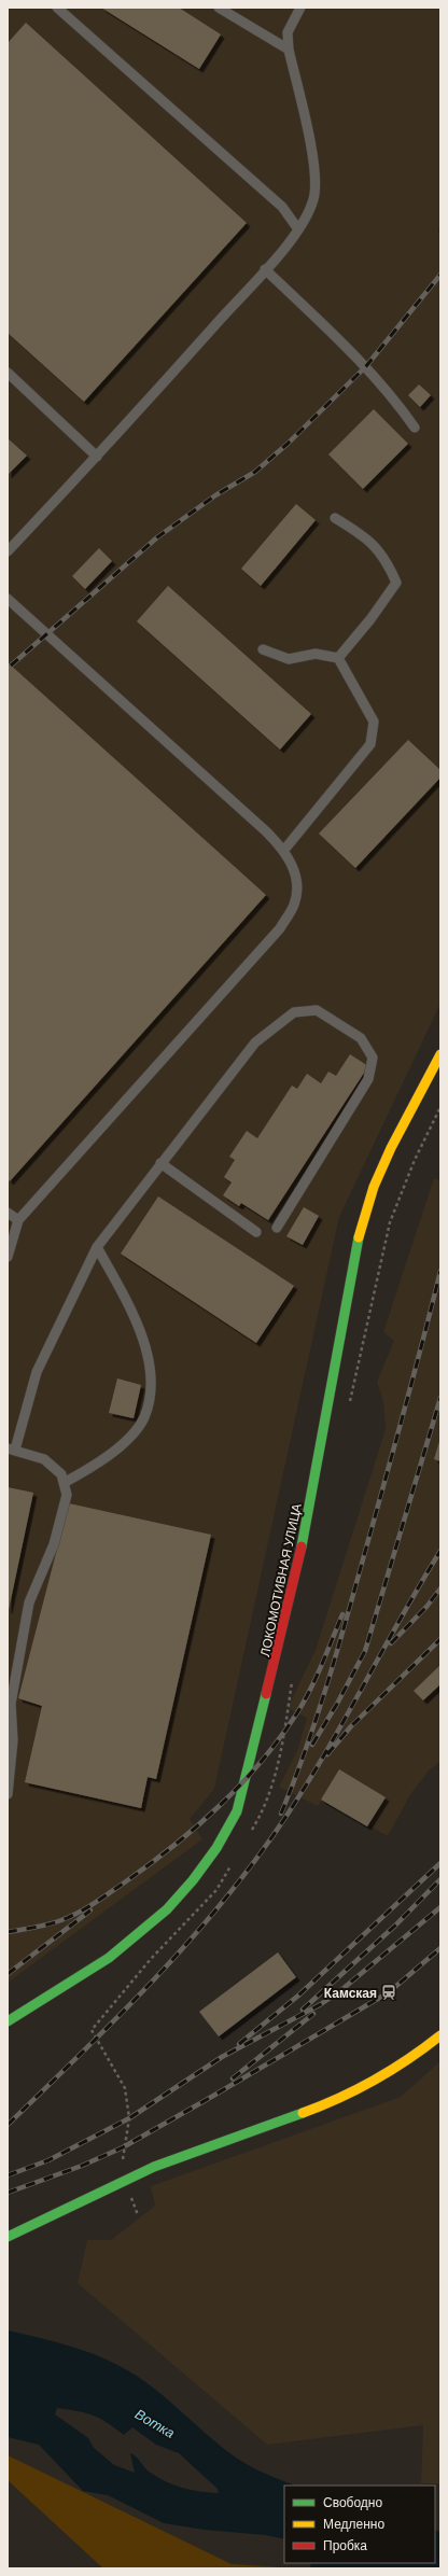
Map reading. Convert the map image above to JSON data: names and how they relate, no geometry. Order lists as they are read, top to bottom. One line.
{"streets":{"main road":["ЛОКОМОТИВНАЯ УЛИЦА"]},"water":["Вотка"],"places":{"station":["Камская"]},"legend":["Свободно","Медленно","Пробка"]}
